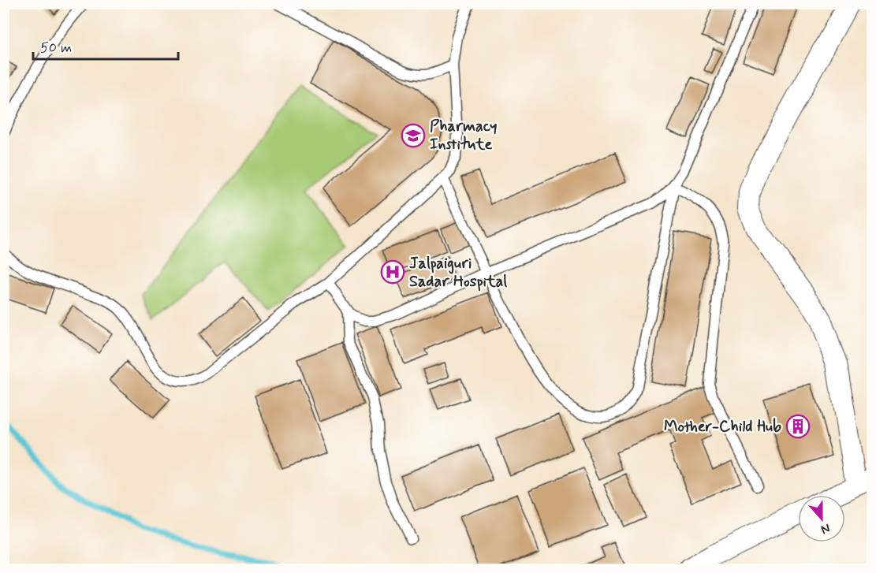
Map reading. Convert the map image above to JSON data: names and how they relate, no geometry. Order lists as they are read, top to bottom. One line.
{"places":{"school or university":["Pharmacy Institute"],"hospital":["Jalpaiguri Sadar Hospital"],"building":["Mother-Child Hub"]},"scale_bar":"50 m","north":"bottom"}
